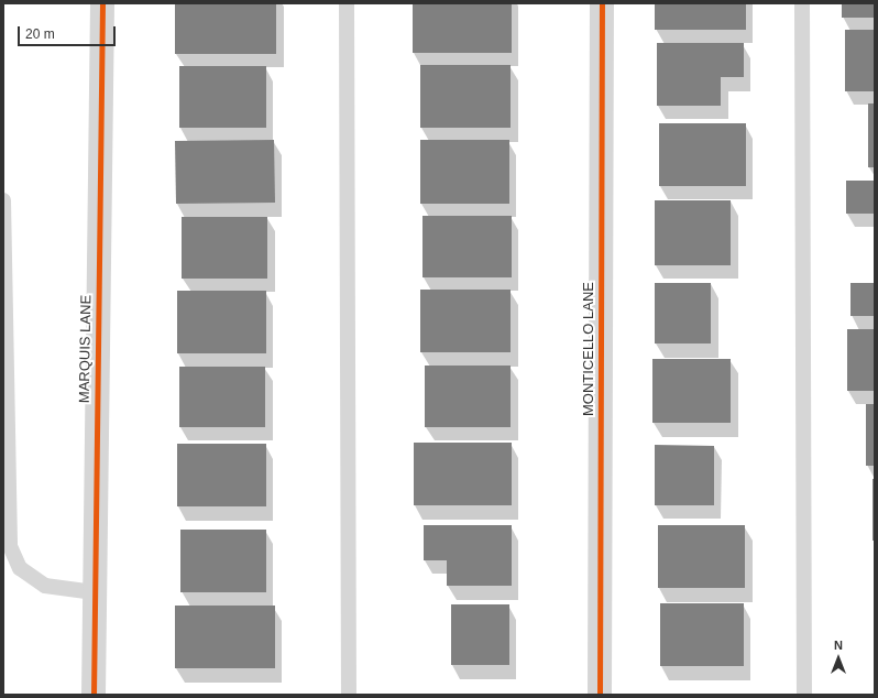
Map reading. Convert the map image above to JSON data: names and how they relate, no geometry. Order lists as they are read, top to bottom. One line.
{"streets":{"street":["MARQUIS LANE","MONTICELLO LANE"]},"scale_bar":"20 m","north":"top"}
